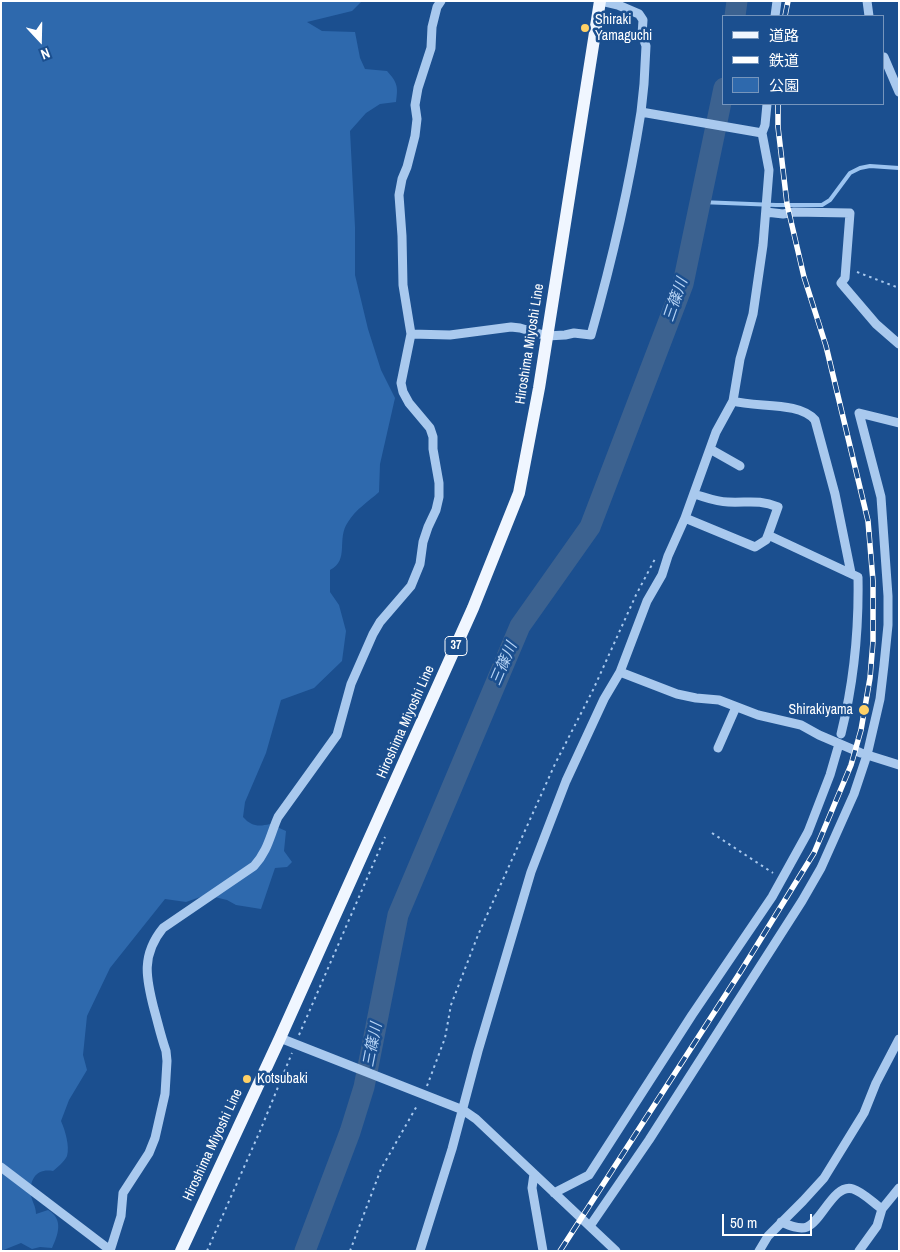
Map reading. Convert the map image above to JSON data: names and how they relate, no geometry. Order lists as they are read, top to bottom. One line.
{"streets":{"main road":["Hiroshima Miyoshi Line","37"]},"water":["三篠川"],"places":["Shiraki Yamaguchi","Shirakiyama","Kotsubaki"],"legend":["道路","鉄道","公園"],"scale_bar":"50 m","north":"bottom"}
